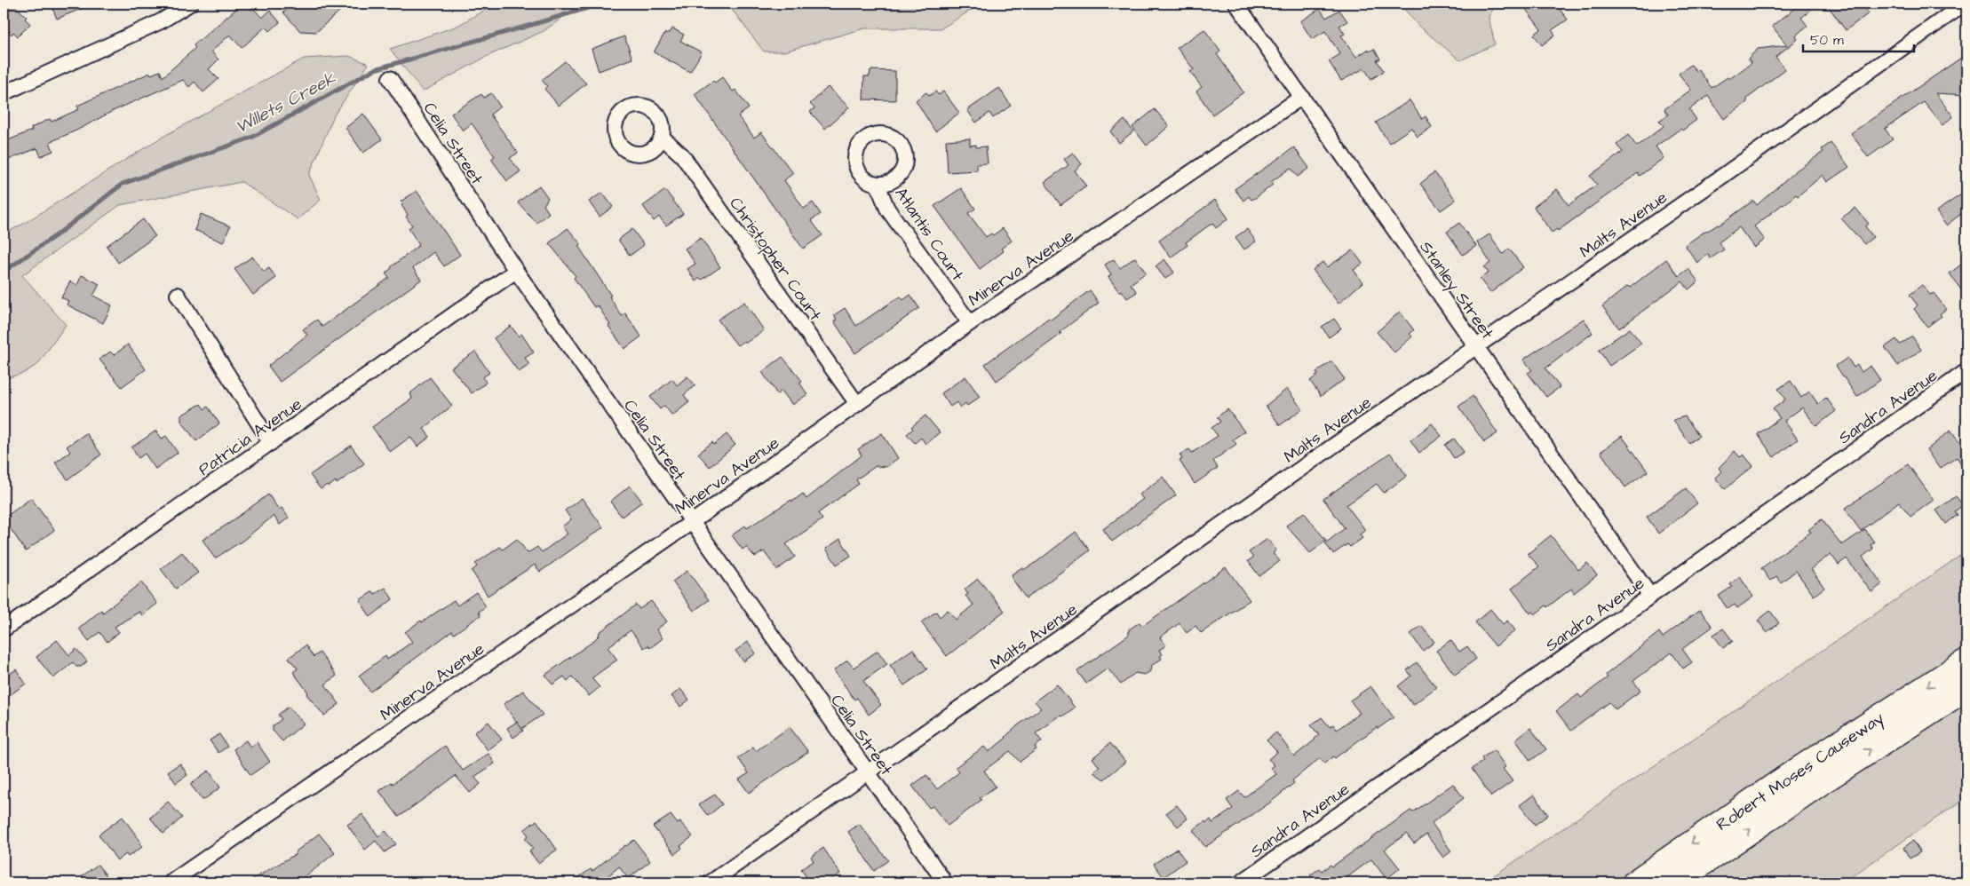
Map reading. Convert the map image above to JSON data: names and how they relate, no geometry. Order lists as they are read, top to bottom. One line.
{"streets":{"highway":["Robert Moses Causeway"],"street":["Celia Street","Malts Avenue","Atlantis Court","Christopher Court","Minerva Avenue","Stanley Street","Sandra Avenue","Patricia Avenue"]},"crossings":[["Celia Street","Malts Avenue"],["Celia Street","Minerva Avenue"],["Celia Street","Patricia Avenue"],["Malts Avenue","Stanley Street"],["Atlantis Court","Minerva Avenue"],["Christopher Court","Minerva Avenue"],["Minerva Avenue","Stanley Street"],["Stanley Street","Sandra Avenue"]],"water":["Willets Creek"],"scale_bar":"50 m"}
